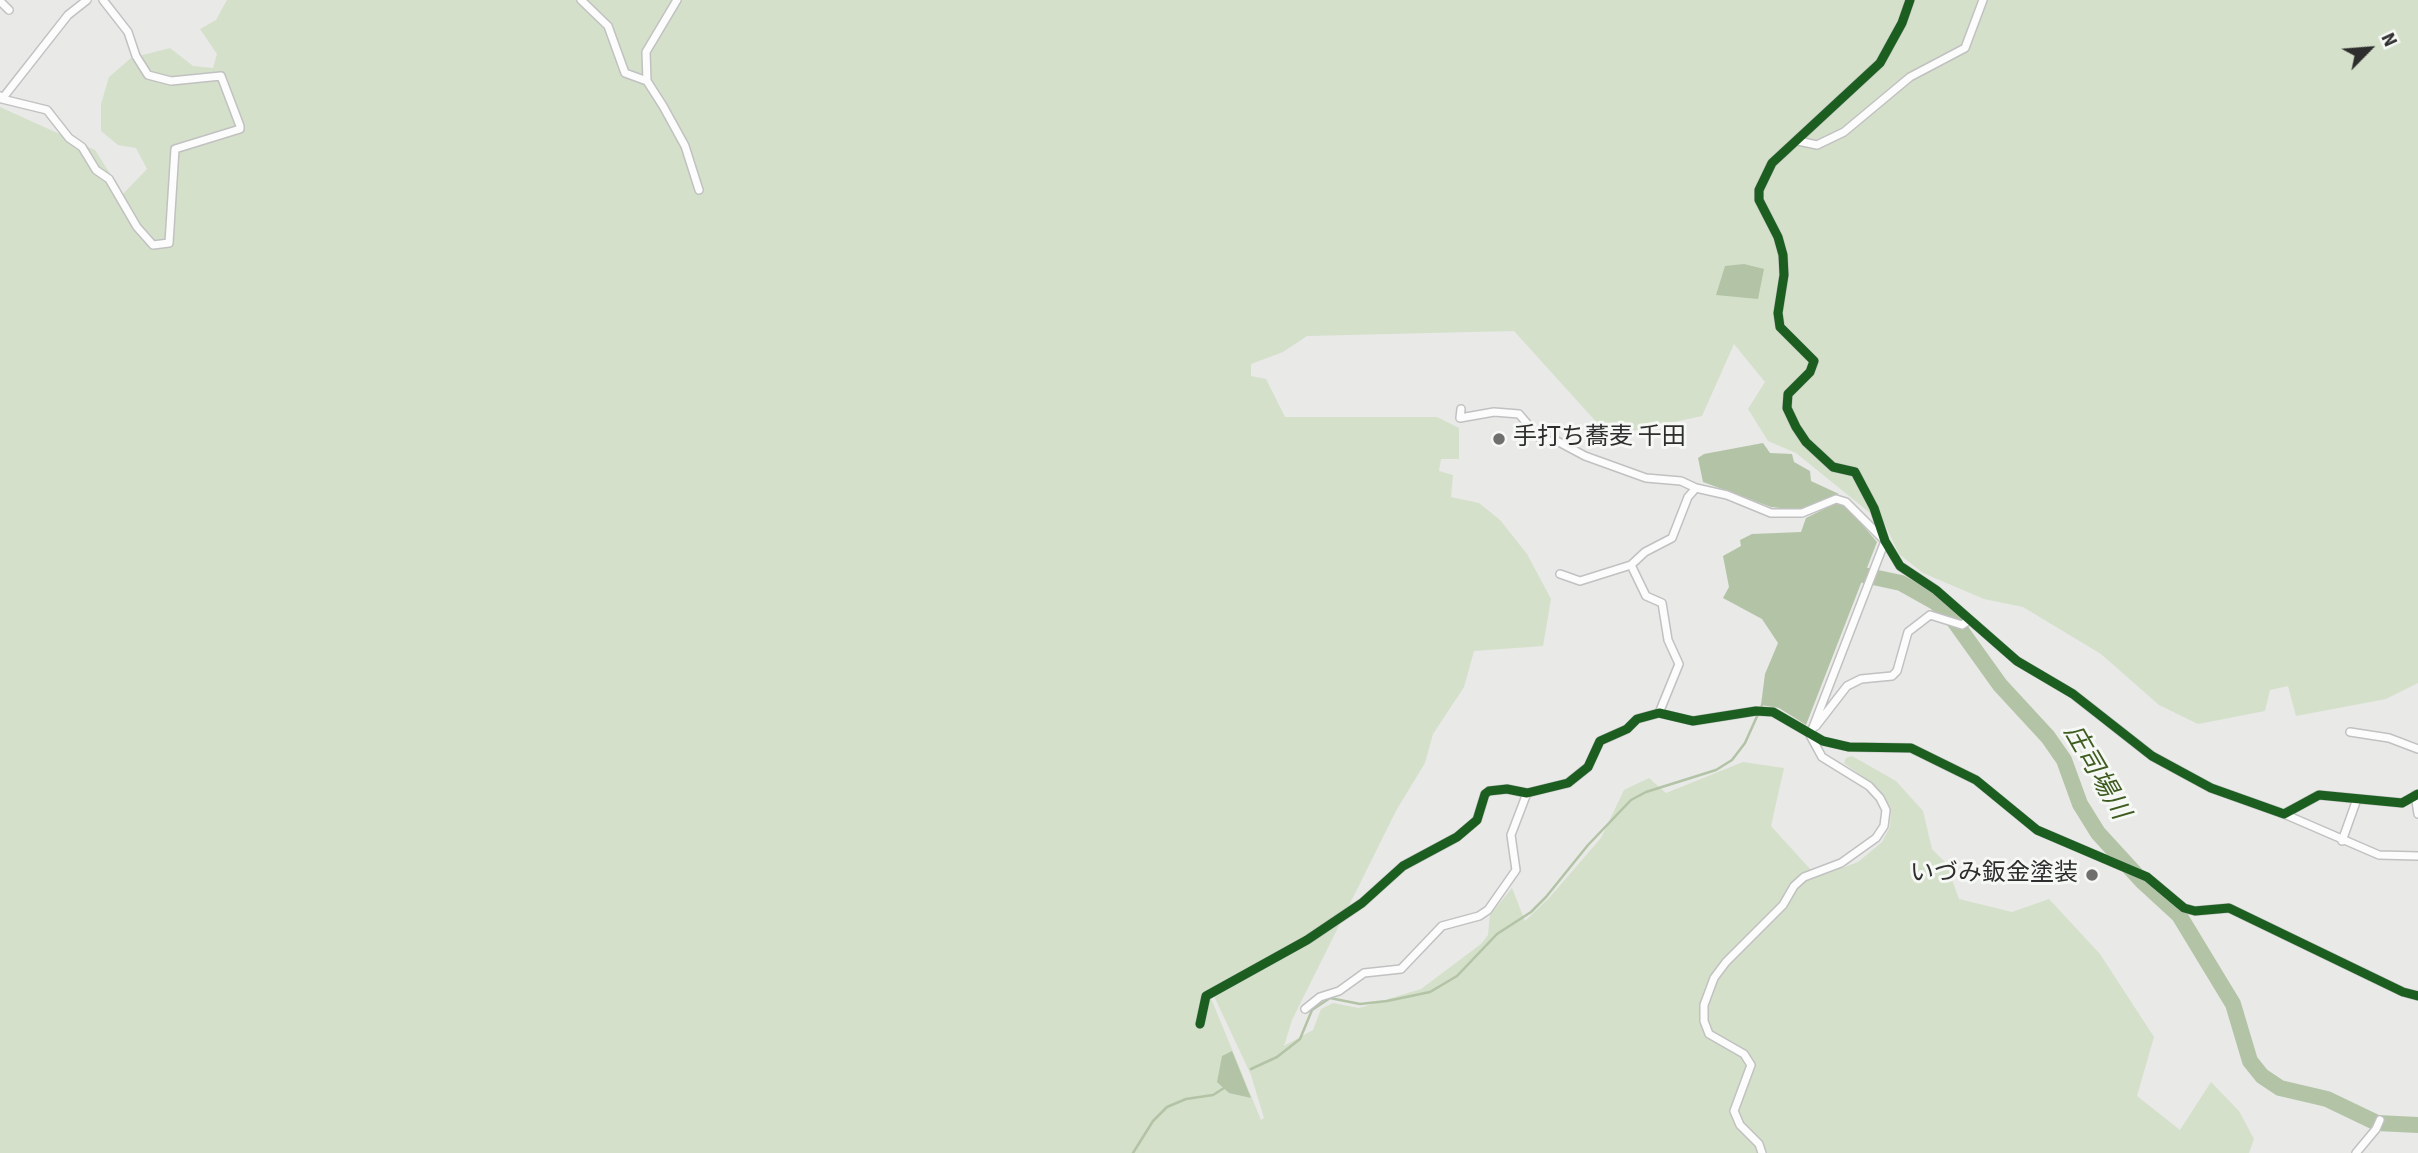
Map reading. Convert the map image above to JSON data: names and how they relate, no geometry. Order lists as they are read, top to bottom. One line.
{"water":["庄司場川"],"places":["手打ち蕎麦 千田","いづみ鈑金塗装"],"north":"top right"}
